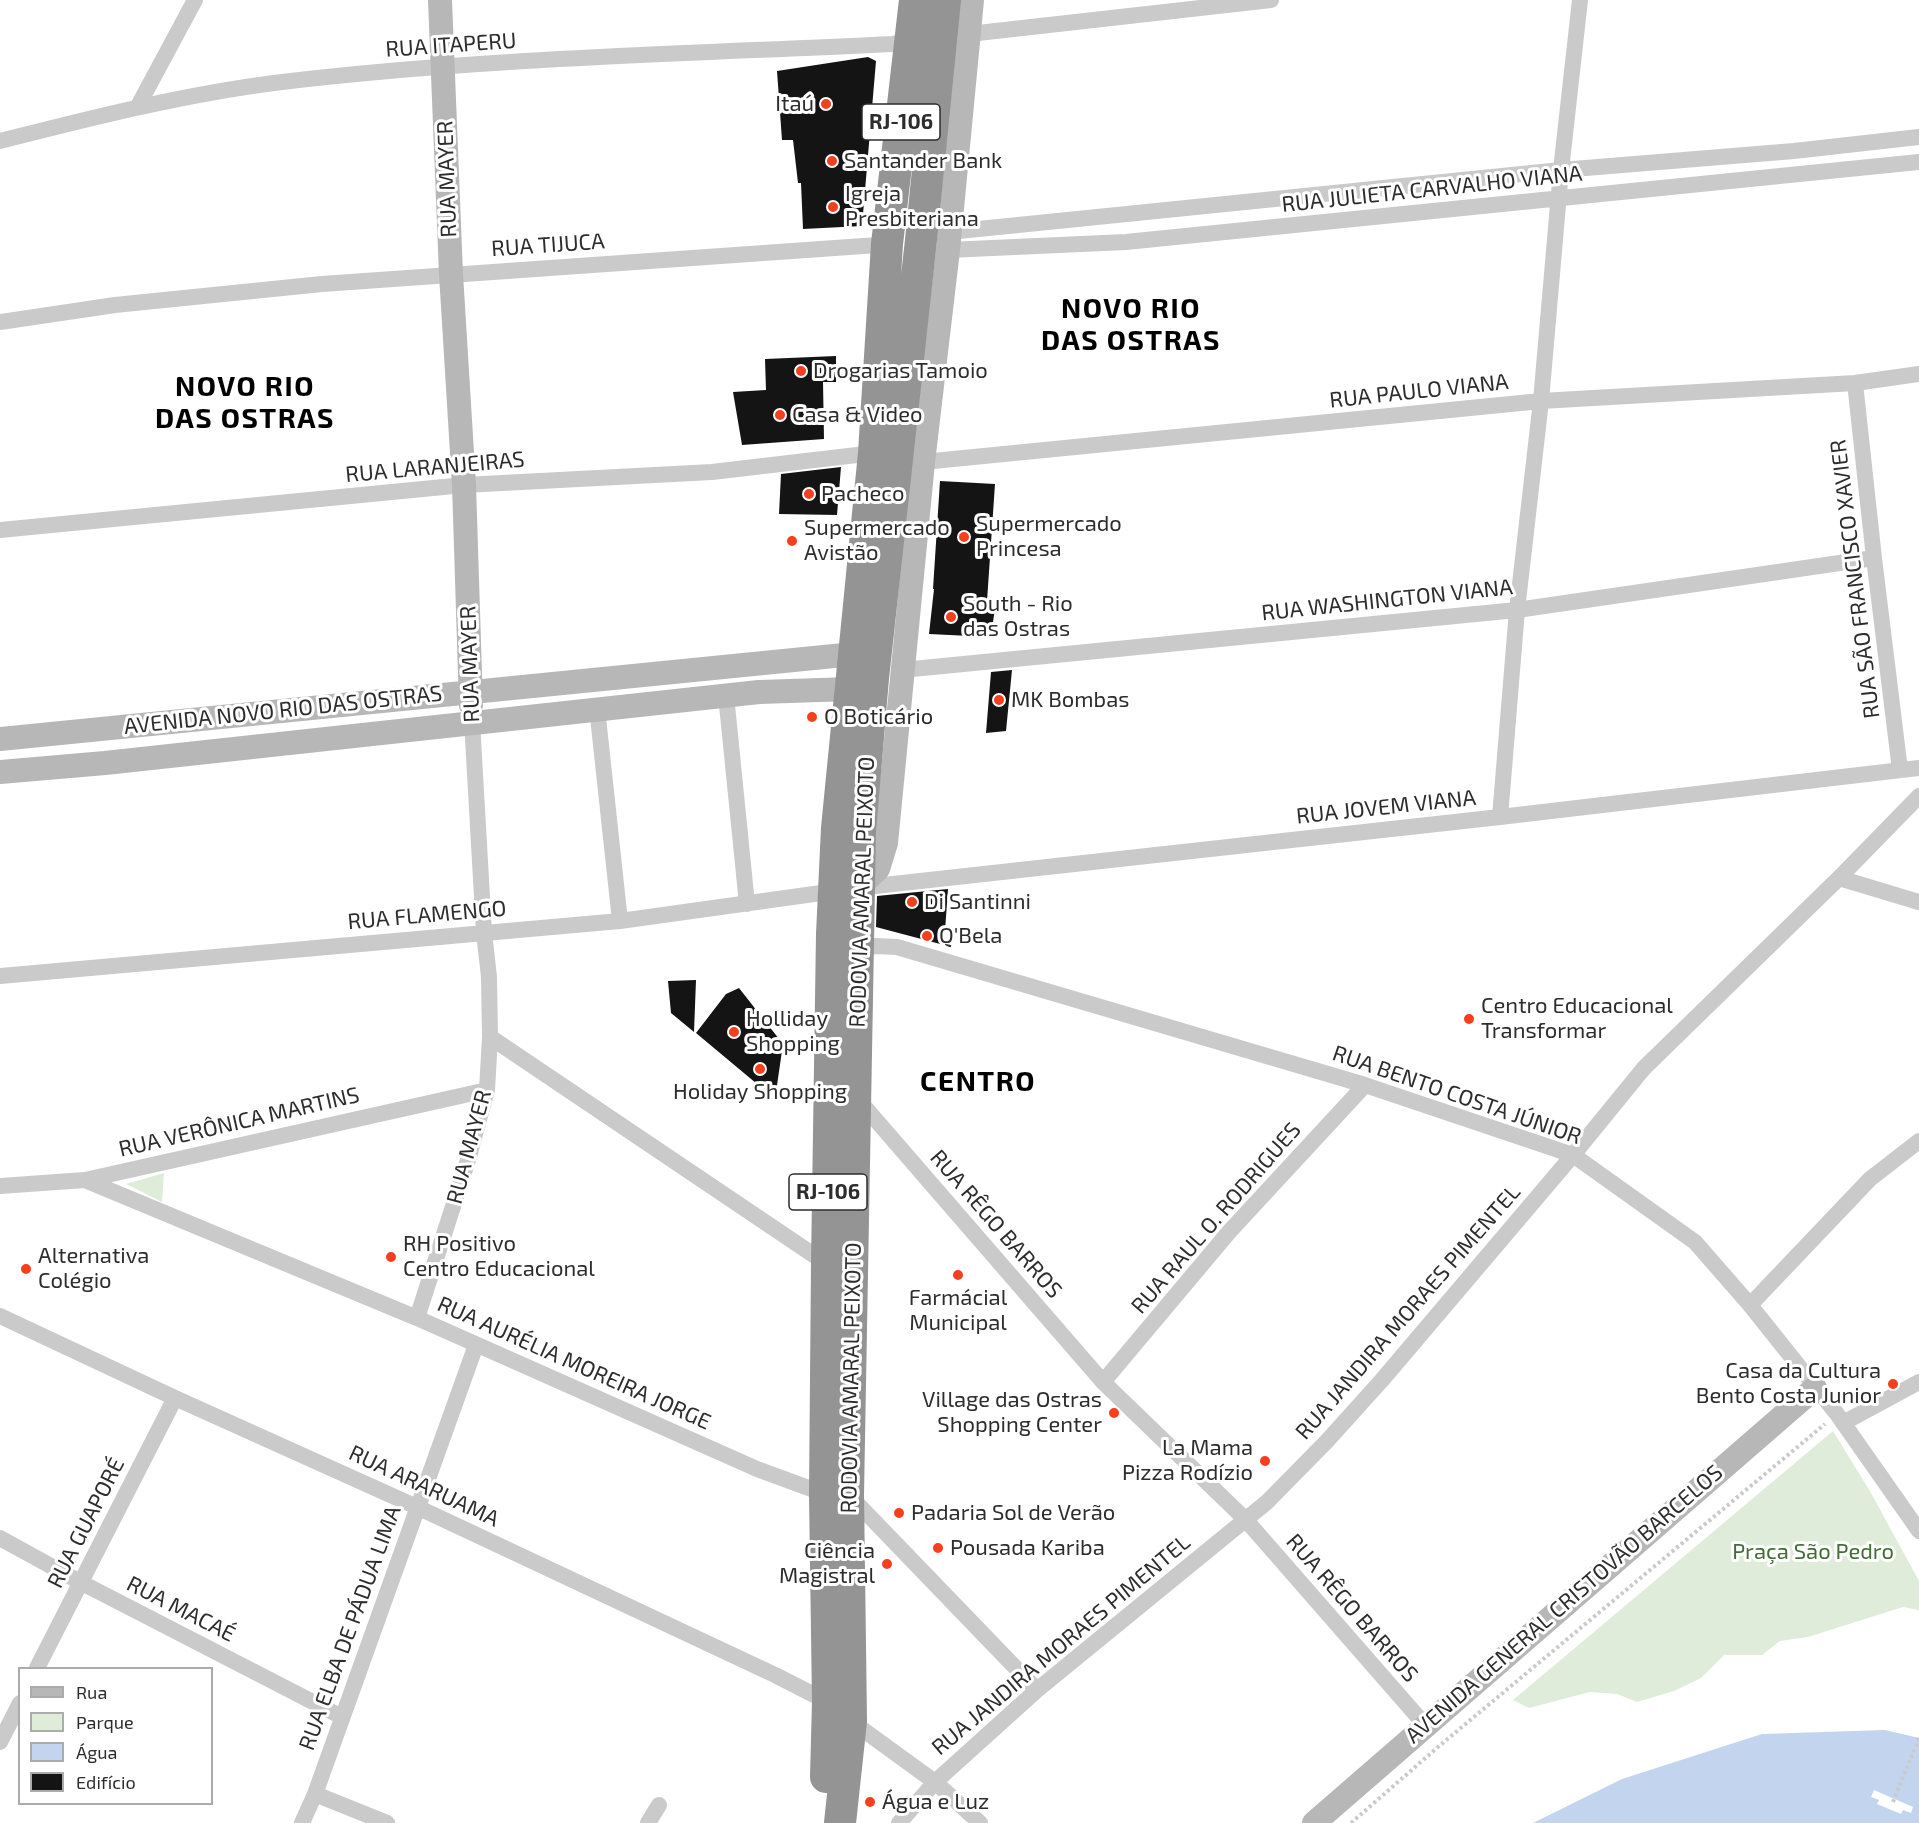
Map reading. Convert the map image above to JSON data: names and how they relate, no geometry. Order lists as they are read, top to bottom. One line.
{"streets":{"highway":["RJ-106","RODOVIA AMARAL PEIXOTO"],"street":["RUA ITAPERU","RUA MAYER","RUA JULIETA CARVALHO VIANA","RUA TIJUCA","RUA PAULO VIANA","RUA LARANJEIRAS","RUA SÃO FRANCISCO XAVIER","RUA WASHINGTON VIANA","AVENIDA NOVO RIO DAS OSTRAS","RUA JOVEM VIANA","RUA FLAMENGO","RUA BENTO COSTA JÚNIOR","RUA VERÔNICA MARTINS","RUA RAUL O. RODRIGUES","RUA RÊGO BARROS","RUA JANDIRA MORAES PIMENTEL","RUA AURÉLIA MOREIRA JORGE","RUA ARARUAMA","RUA GUAPORÉ","AVENIDA GENERAL CRISTOVÃO BARCELOS","RUA MACAÉ","RUA ELBA DE PÁDUA LIMA"]},"crossings":[["RUA ITAPERU","RUA MAYER"],["RUA ITAPERU","RODOVIA AMARAL PEIXOTO"],["RUA MAYER","RUA TIJUCA"],["RUA MAYER","RUA LARANJEIRAS"],["RUA MAYER","AVENIDA NOVO RIO DAS OSTRAS"],["RUA MAYER","RUA FLAMENGO"],["RUA MAYER","RUA VERÔNICA MARTINS"],["RUA MAYER","RUA AURÉLIA MOREIRA JORGE"],["RUA JULIETA CARVALHO VIANA","RUA TIJUCA"],["RUA JULIETA CARVALHO VIANA","RODOVIA AMARAL PEIXOTO"],["RUA TIJUCA","RODOVIA AMARAL PEIXOTO"],["RUA PAULO VIANA","RUA SÃO FRANCISCO XAVIER"],["RUA LARANJEIRAS","RODOVIA AMARAL PEIXOTO"],["RUA SÃO FRANCISCO XAVIER","RUA WASHINGTON VIANA"],["RUA SÃO FRANCISCO XAVIER","RUA JOVEM VIANA"],["AVENIDA NOVO RIO DAS OSTRAS","RODOVIA AMARAL PEIXOTO"],["RUA JOVEM VIANA","RODOVIA AMARAL PEIXOTO"],["RUA JOVEM VIANA","RUA FLAMENGO"],["RODOVIA AMARAL PEIXOTO","RUA FLAMENGO"],["RODOVIA AMARAL PEIXOTO","RUA BENTO COSTA JÚNIOR"],["RODOVIA AMARAL PEIXOTO","RUA RÊGO BARROS"],["RODOVIA AMARAL PEIXOTO","RUA AURÉLIA MOREIRA JORGE"],["RODOVIA AMARAL PEIXOTO","RUA ARARUAMA"],["RUA BENTO COSTA JÚNIOR","RUA RAUL O. RODRIGUES"],["RUA BENTO COSTA JÚNIOR","RUA JANDIRA MORAES PIMENTEL"],["RUA BENTO COSTA JÚNIOR","AVENIDA GENERAL CRISTOVÃO BARCELOS"],["RUA VERÔNICA MARTINS","RUA AURÉLIA MOREIRA JORGE"],["RUA RAUL O. RODRIGUES","RUA RÊGO BARROS"],["RUA RÊGO BARROS","RUA JANDIRA MORAES PIMENTEL"],["RUA RÊGO BARROS","AVENIDA GENERAL CRISTOVÃO BARCELOS"],["RUA JANDIRA MORAES PIMENTEL","RUA ARARUAMA"],["RUA AURÉLIA MOREIRA JORGE","RUA ELBA DE PÁDUA LIMA"],["RUA ARARUAMA","RUA GUAPORÉ"],["RUA ARARUAMA","RUA ELBA DE PÁDUA LIMA"],["RUA GUAPORÉ","RUA MACAÉ"],["RUA MACAÉ","RUA ELBA DE PÁDUA LIMA"]],"districts":["NOVO RIO DAS OSTRAS","NOVO RIO DAS OSTRAS","CENTRO"],"parks":["Praça São Pedro"],"places":["Itaú","Santander Bank","Igreja Presbiteriana","Drogarias Tamoio","Casa & Video","Pacheco","Supermercado Princesa","Supermercado Avistão","South - Rio das Ostras","MK Bombas","O Boticário","Di Santinni","Q'Bela","Centro Educacional Transformar","Holliday Shopping","Holiday Shopping","RH Positivo Centro Educacional","Alternativa Colégio","Farmácial Municipal","Casa da Cultura Bento Costa Junior","Village das Ostras Shopping Center","La Mama Pizza Rodízio","Padaria Sol de Verão","Pousada Kariba","Ciência Magistral","Água e Luz"],"legend":["Rua","Parque","Água","Edifício"]}
